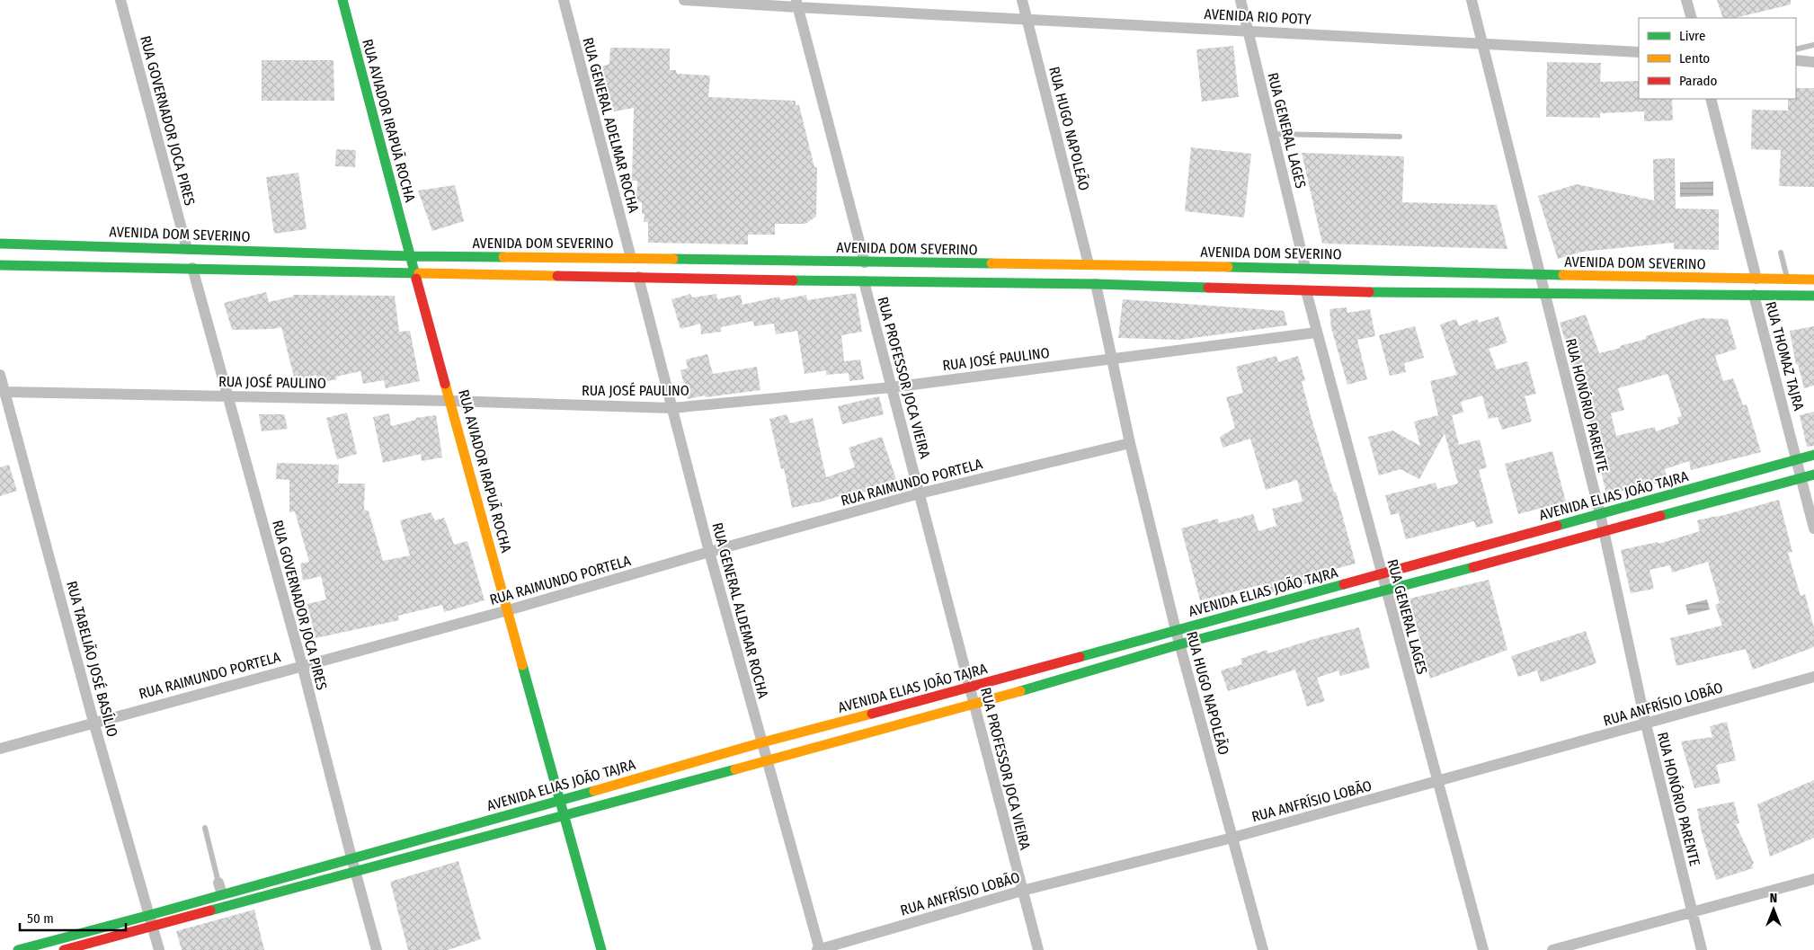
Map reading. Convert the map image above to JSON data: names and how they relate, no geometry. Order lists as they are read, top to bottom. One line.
{"streets":{"street":["AVENIDA RIO POTY","RUA GOVERNADOR JOCA PIRES","RUA AVIADOR IRAPUÃ ROCHA","RUA GENERAL ADELMAR ROCHA","RUA HUGO NAPOLEÃO","RUA GENERAL LAGES","AVENIDA DOM SEVERINO","RUA THOMAZ TAJRA","RUA JOSÉ PAULINO","RUA PROFESSOR JOCA VIEIRA","RUA HONÓRIO PARENTE","RUA RAIMUNDO PORTELA","AVENIDA ELIAS JOÃO TAJRA","RUA GENERAL ALDEMAR ROCHA","RUA TABELIÃO JOSÉ BASÍLIO","RUA ANFRÍSIO LOBÃO"]},"crossings":[["AVENIDA RIO POTY","RUA HUGO NAPOLEÃO"],["AVENIDA RIO POTY","RUA GENERAL LAGES"],["AVENIDA RIO POTY","RUA HONÓRIO PARENTE"],["RUA GOVERNADOR JOCA PIRES","AVENIDA DOM SEVERINO"],["RUA GOVERNADOR JOCA PIRES","RUA JOSÉ PAULINO"],["RUA GOVERNADOR JOCA PIRES","RUA RAIMUNDO PORTELA"],["RUA GOVERNADOR JOCA PIRES","AVENIDA ELIAS JOÃO TAJRA"],["RUA AVIADOR IRAPUÃ ROCHA","AVENIDA DOM SEVERINO"],["RUA AVIADOR IRAPUÃ ROCHA","RUA JOSÉ PAULINO"],["RUA AVIADOR IRAPUÃ ROCHA","RUA RAIMUNDO PORTELA"],["RUA AVIADOR IRAPUÃ ROCHA","AVENIDA ELIAS JOÃO TAJRA"],["RUA GENERAL ADELMAR ROCHA","AVENIDA DOM SEVERINO"],["RUA HUGO NAPOLEÃO","AVENIDA DOM SEVERINO"],["RUA HUGO NAPOLEÃO","RUA JOSÉ PAULINO"],["RUA HUGO NAPOLEÃO","RUA RAIMUNDO PORTELA"],["RUA HUGO NAPOLEÃO","AVENIDA ELIAS JOÃO TAJRA"],["RUA HUGO NAPOLEÃO","RUA ANFRÍSIO LOBÃO"],["RUA GENERAL LAGES","AVENIDA DOM SEVERINO"],["RUA GENERAL LAGES","RUA JOSÉ PAULINO"],["RUA GENERAL LAGES","AVENIDA ELIAS JOÃO TAJRA"],["RUA GENERAL LAGES","RUA ANFRÍSIO LOBÃO"],["AVENIDA DOM SEVERINO","RUA HONÓRIO PARENTE"],["RUA THOMAZ TAJRA","AVENIDA ELIAS JOÃO TAJRA"],["RUA JOSÉ PAULINO","RUA PROFESSOR JOCA VIEIRA"],["RUA JOSÉ PAULINO","RUA GENERAL ALDEMAR ROCHA"],["RUA JOSÉ PAULINO","RUA TABELIÃO JOSÉ BASÍLIO"],["RUA PROFESSOR JOCA VIEIRA","RUA RAIMUNDO PORTELA"],["RUA PROFESSOR JOCA VIEIRA","AVENIDA ELIAS JOÃO TAJRA"],["RUA PROFESSOR JOCA VIEIRA","RUA ANFRÍSIO LOBÃO"],["RUA HONÓRIO PARENTE","AVENIDA ELIAS JOÃO TAJRA"],["RUA HONÓRIO PARENTE","RUA ANFRÍSIO LOBÃO"],["RUA RAIMUNDO PORTELA","RUA GENERAL ALDEMAR ROCHA"],["RUA RAIMUNDO PORTELA","RUA TABELIÃO JOSÉ BASÍLIO"],["AVENIDA ELIAS JOÃO TAJRA","RUA GENERAL ALDEMAR ROCHA"],["AVENIDA ELIAS JOÃO TAJRA","RUA TABELIÃO JOSÉ BASÍLIO"],["RUA GENERAL ALDEMAR ROCHA","RUA ANFRÍSIO LOBÃO"]],"legend":["Livre","Lento","Parado"],"scale_bar":"50 m","north":"top"}
